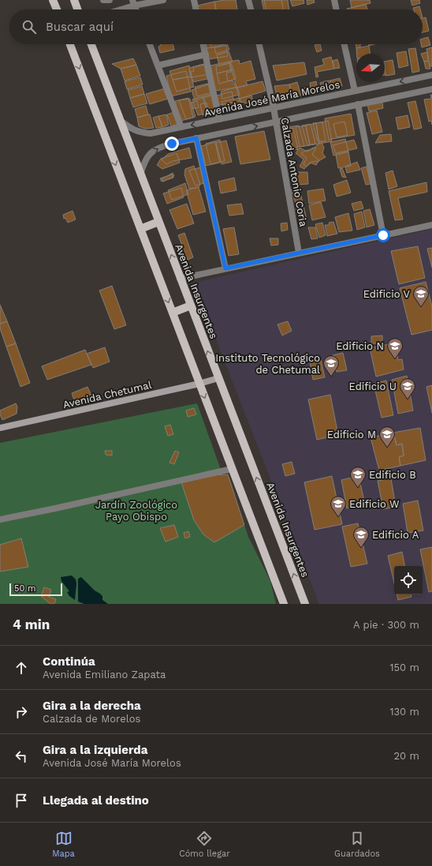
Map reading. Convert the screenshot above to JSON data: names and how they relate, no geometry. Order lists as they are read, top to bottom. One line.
{"streets":{"main road":["Avenida Insurgentes","Avenida Chetumal"],"street":["Avenida José María Morelos","Calzada Antonio Coria"]},"crossings":[["Avenida José María Morelos","Calzada Antonio Coria"],["Avenida José María Morelos","Avenida Insurgentes"],["Avenida Insurgentes","Avenida Chetumal"]],"parks":["Jardín Zoológico Payo Obispo"],"places":{"school or university":["Edificio V","Edificio N","Instituto Tecnológico de Chetumal","Edificio U","Edificio M","Edificio B","Edificio W","Edificio A"]},"scale_bar":"50 m","north":"left","page":{"search":"Buscar aquí","scale":"50 m","heading":["4 min","A pie · 300 m"],"list":[["Continúa","Avenida Emiliano Zapata","150 m"],["Gira a la derecha","Calzada de Morelos","130 m"],["Gira a la izquierda","Avenida José María Morelos","20 m"],"Llegada al destino"],"nav":["Mapa","Cómo llegar","Guardados"]}}
